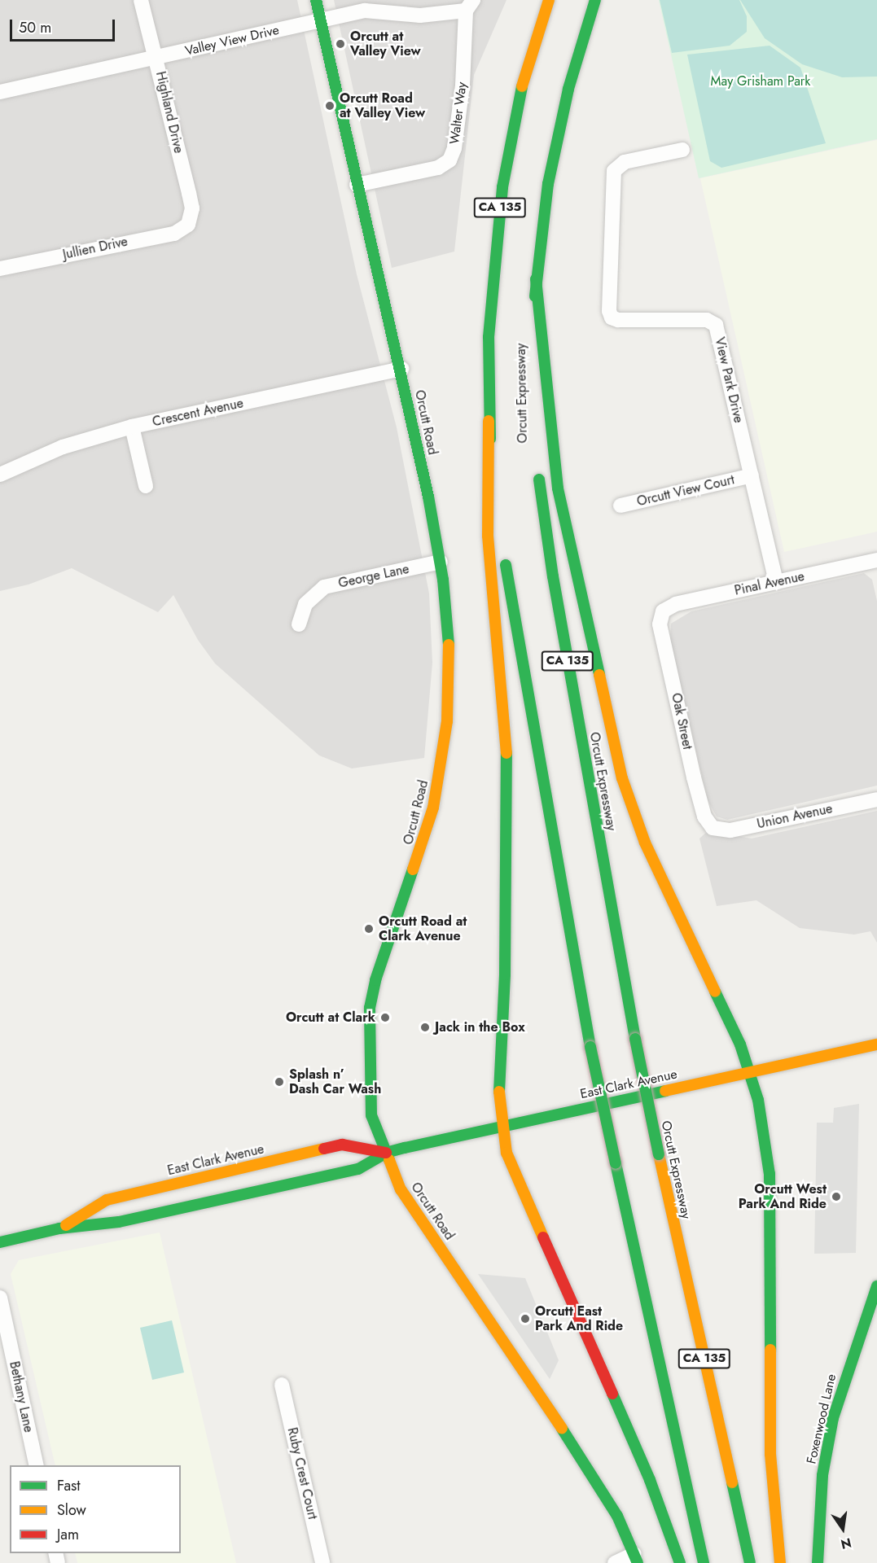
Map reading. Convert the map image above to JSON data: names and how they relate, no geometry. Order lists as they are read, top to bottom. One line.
{"streets":{"main road":["CA 135","Orcutt Expressway","Orcutt Road","East Clark Avenue","Foxenwood Lane"],"street":["Valley View Drive","Highland Drive","Walter Way","Jullien Drive","View Park Drive","Crescent Avenue","Orcutt View Court","George Lane","Pinal Avenue","Oak Street","Union Avenue","Bethany Lane","Ruby Crest Court"]},"crossings":[["Valley View Drive","Highland Drive"],["Valley View Drive","Walter Way"],["Valley View Drive","Orcutt Road"],["Highland Drive","Jullien Drive"],["Walter Way","Orcutt Road"],["View Park Drive","Orcutt View Court"],["View Park Drive","Pinal Avenue"],["Crescent Avenue","Orcutt Road"],["Orcutt Road","George Lane"],["Orcutt Road","East Clark Avenue"],["Pinal Avenue","Oak Street"],["Oak Street","Union Avenue"]],"parks":["May Grisham Park"],"places":["Orcutt at Valley View","Orcutt Road at Valley View","Orcutt Road at Clark Avenue","Orcutt at Clark","Jack in the Box","Splash n’ Dash Car Wash","Orcutt West Park And Ride","Orcutt East Park And Ride"],"legend":["Fast","Slow","Jam"],"scale_bar":"50 m","north":"bottom"}
